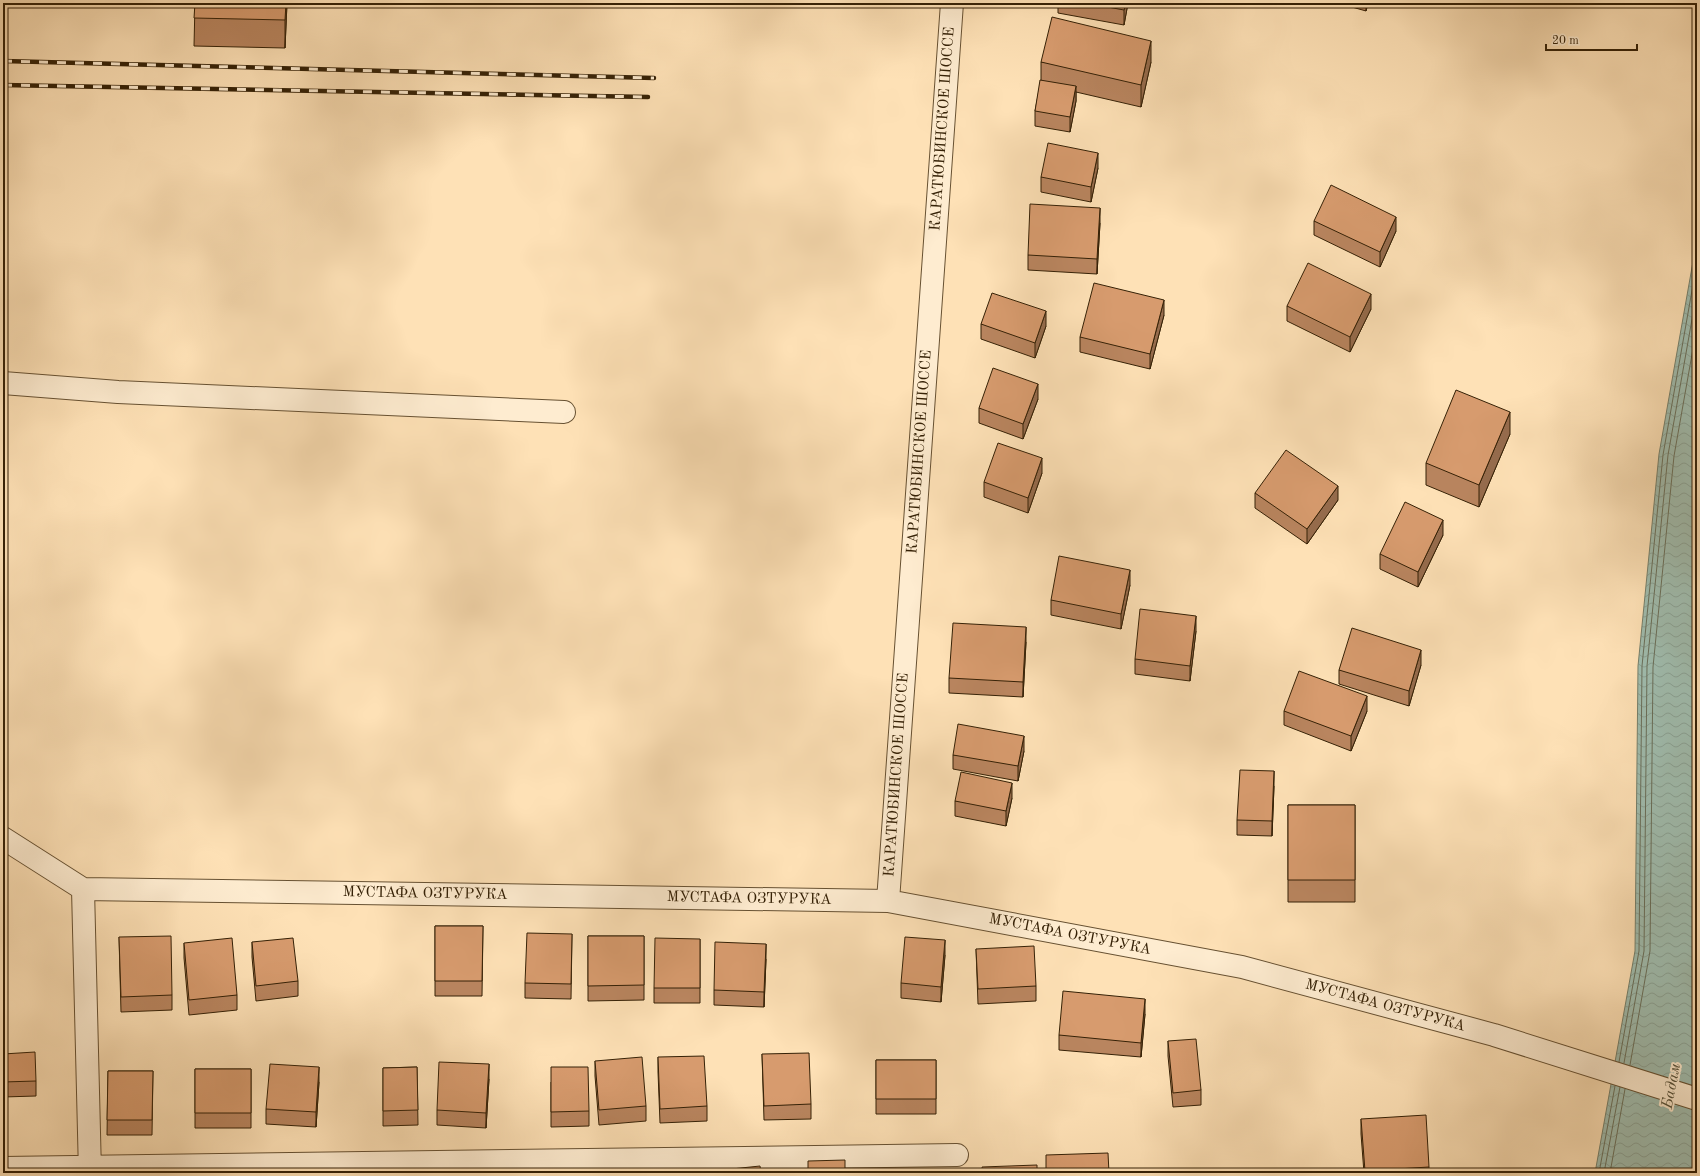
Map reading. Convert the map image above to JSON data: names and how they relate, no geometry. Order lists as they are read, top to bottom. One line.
{"streets":{"street":["КАРАТЮБИНСКОЕ ШОССЕ","МУСТАФА ОЗТУРУКА"]},"crossings":[["КАРАТЮБИНСКОЕ ШОССЕ","МУСТАФА ОЗТУРУКА"]],"water":["Бадам"],"scale_bar":"20 m"}
